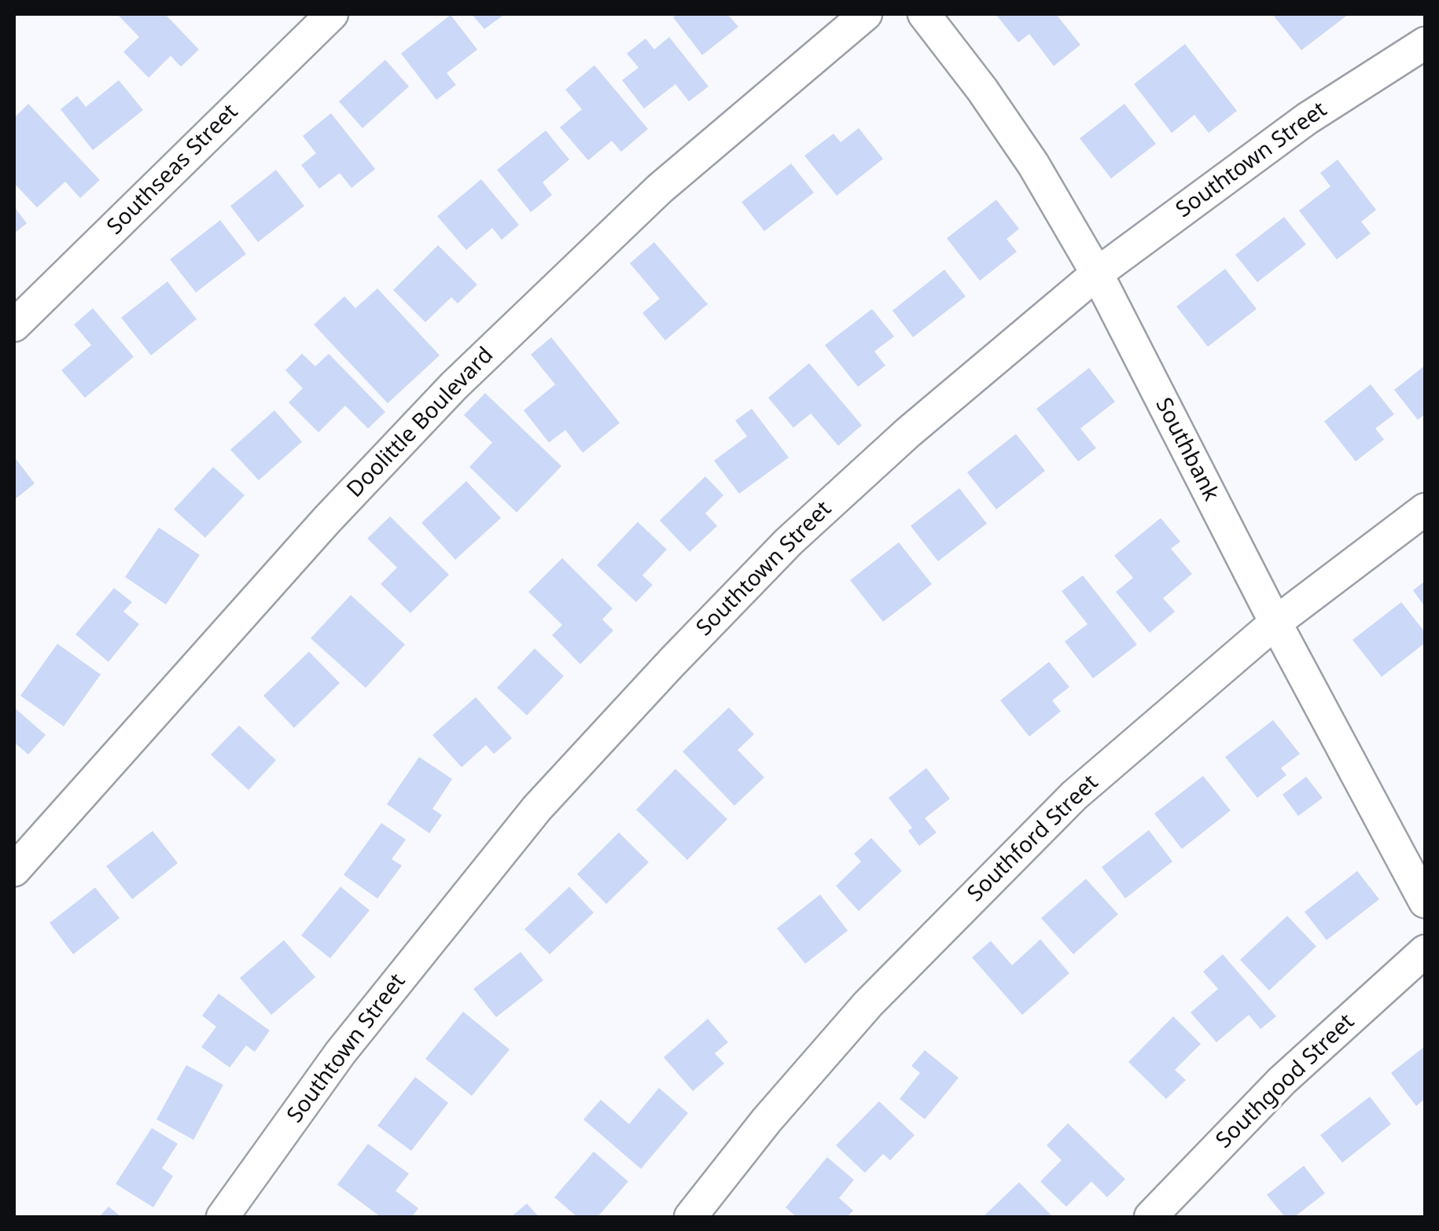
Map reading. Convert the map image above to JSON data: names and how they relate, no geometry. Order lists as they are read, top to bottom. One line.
{"streets":{"street":["Southtown Street","Southseas Street","Doolittle Boulevard","Southbank","Southford Street","Southgood Street"]},"crossings":[["Southtown Street","Southbank"],["Southbank","Southford Street"]]}
